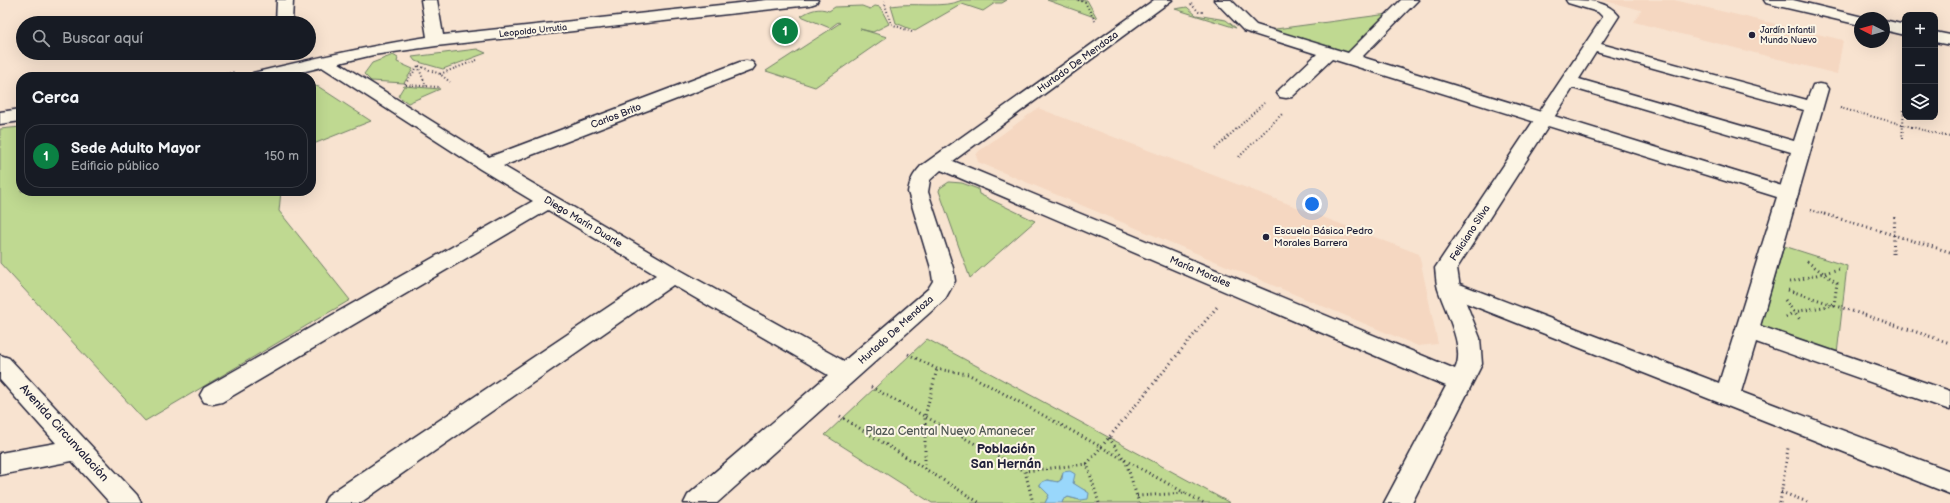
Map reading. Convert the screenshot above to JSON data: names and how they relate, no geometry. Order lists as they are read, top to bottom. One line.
{"streets":{"street":["Leopoldo Urrutia","Hurtado De Mendoza","Carlos Brito","Diego Marín Duarte","Feliciano Silva","María Morales","Avenida Circunvalación"]},"crossings":[["Leopoldo Urrutia","Diego Marín Duarte"],["Hurtado De Mendoza","Diego Marín Duarte"],["Hurtado De Mendoza","María Morales"],["Carlos Brito","Diego Marín Duarte"],["Feliciano Silva","María Morales"]],"districts":["Población San Hernán"],"parks":["Plaza Central Nuevo Amanecer"],"places":["Jardín Infantil Mundo Nuevo","Escuela Básica Pedro Morales Barrera"],"north":"left","page":{"map_buttons":["+","−"],"pins":"1","search":"Buscar aquí","heading":"Cerca","list":[{"mark":"1","name":"Sede Adulto Mayor","note":"Edificio público","value":"150 m"}]}}
